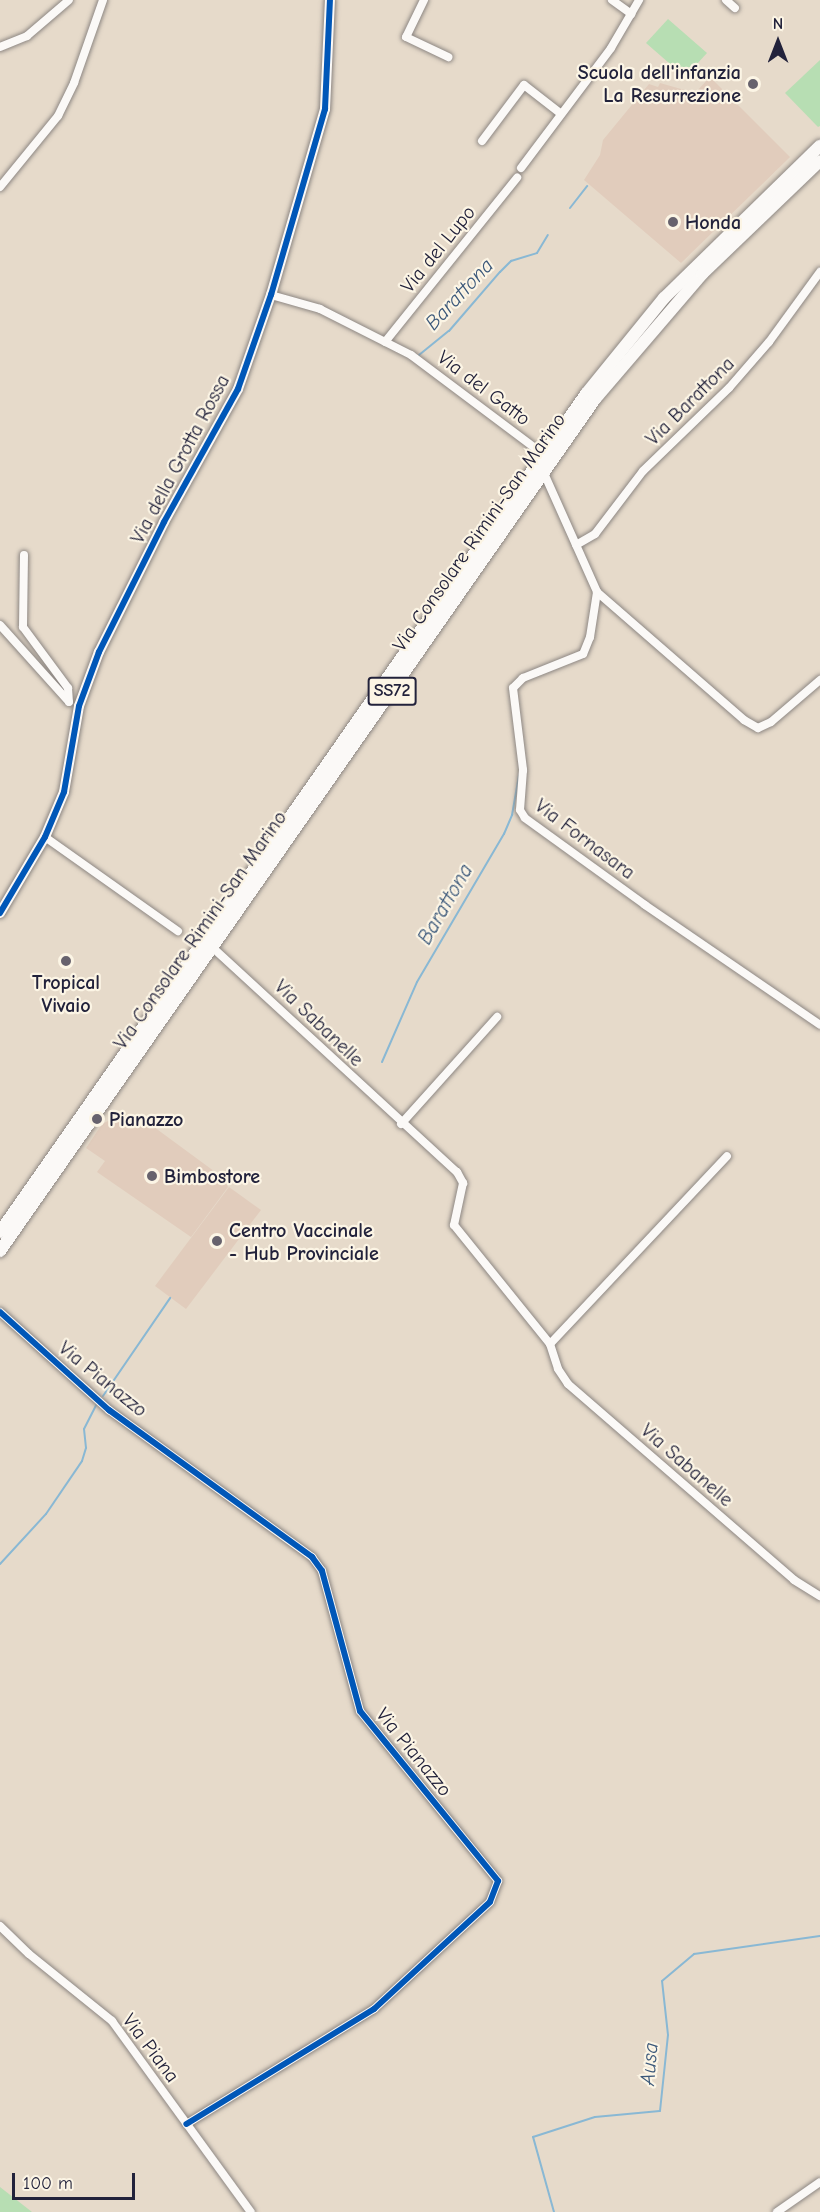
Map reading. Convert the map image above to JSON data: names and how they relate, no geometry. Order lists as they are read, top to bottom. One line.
{"streets":{"main road":["Via Consolare Rimini-San Marino","SS72"],"street":["Via del Lupo","Via del Gatto","Via Barattona","Via della Grotta Rossa","Via Fornasara","Via Sabanelle","Via Pianazzo","Via Piana"]},"crossings":[["Via del Lupo","Via del Gatto"],["Via del Gatto","Via della Grotta Rossa"],["Via del Gatto","Via Consolare Rimini-San Marino"],["Via della Grotta Rossa","Via Consolare Rimini-San Marino"],["Via Consolare Rimini-San Marino","Via Sabanelle"],["Via Pianazzo","Via Piana"]],"water":["Barattona","Ausa"],"places":["Scuola dell'infanzia La Resurrezione","Honda","Tropical Vivaio","Pianazzo","Bimbostore","Centro Vaccinale - Hub Provinciale"],"scale_bar":"100 m","north":"top"}
